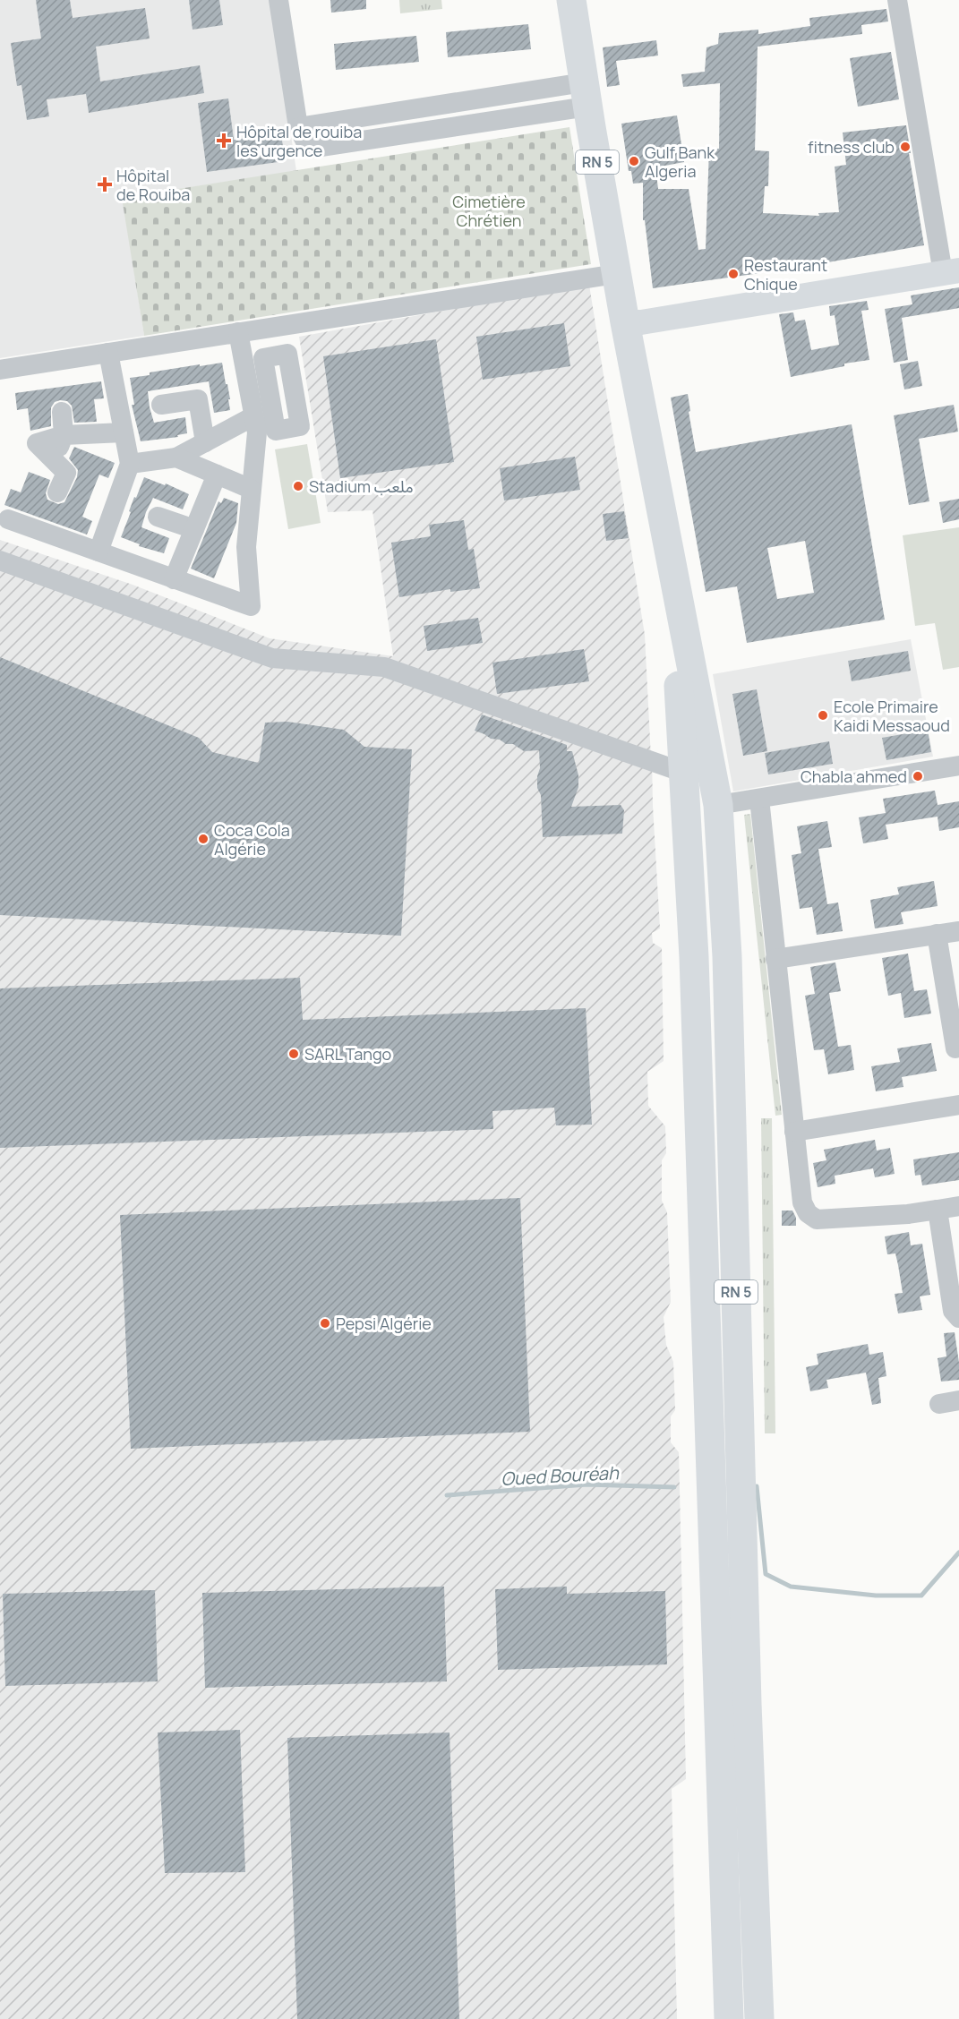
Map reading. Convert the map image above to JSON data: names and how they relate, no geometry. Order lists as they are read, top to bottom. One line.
{"streets":{"highway":["RN 5"]},"water":["Oued Bouréah"],"parks":["Cimetière Chrétien"],"places":{"health":["Hôpital de rouiba les urgence","Hôpital de Rouiba"],"other":["fitness club","Gulf Bank Algeria","Restaurant Chique","Stadium ملعب","Ecole Primaire Kaidi Messaoud","Chabla ahmed","Coca Cola Algérie","SARL Tango","Pepsi Algérie"]}}
